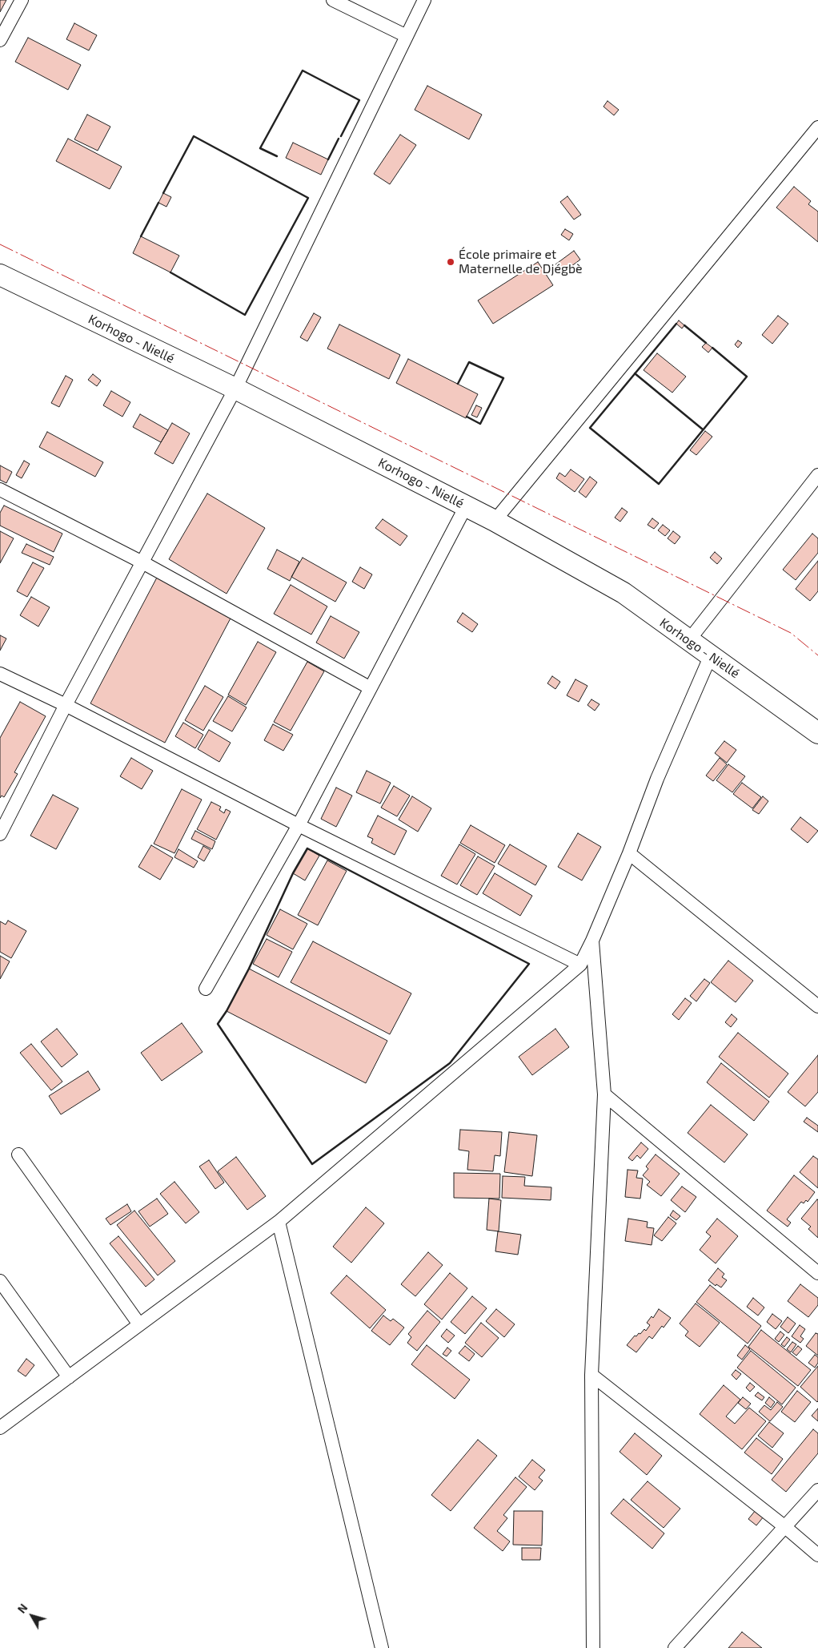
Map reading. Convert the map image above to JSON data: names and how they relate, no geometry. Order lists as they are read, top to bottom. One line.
{"streets":{"main road":["Korhogo - Niellé"]},"places":["École primaire et Maternelle de Djégbè"],"north":"top left"}
